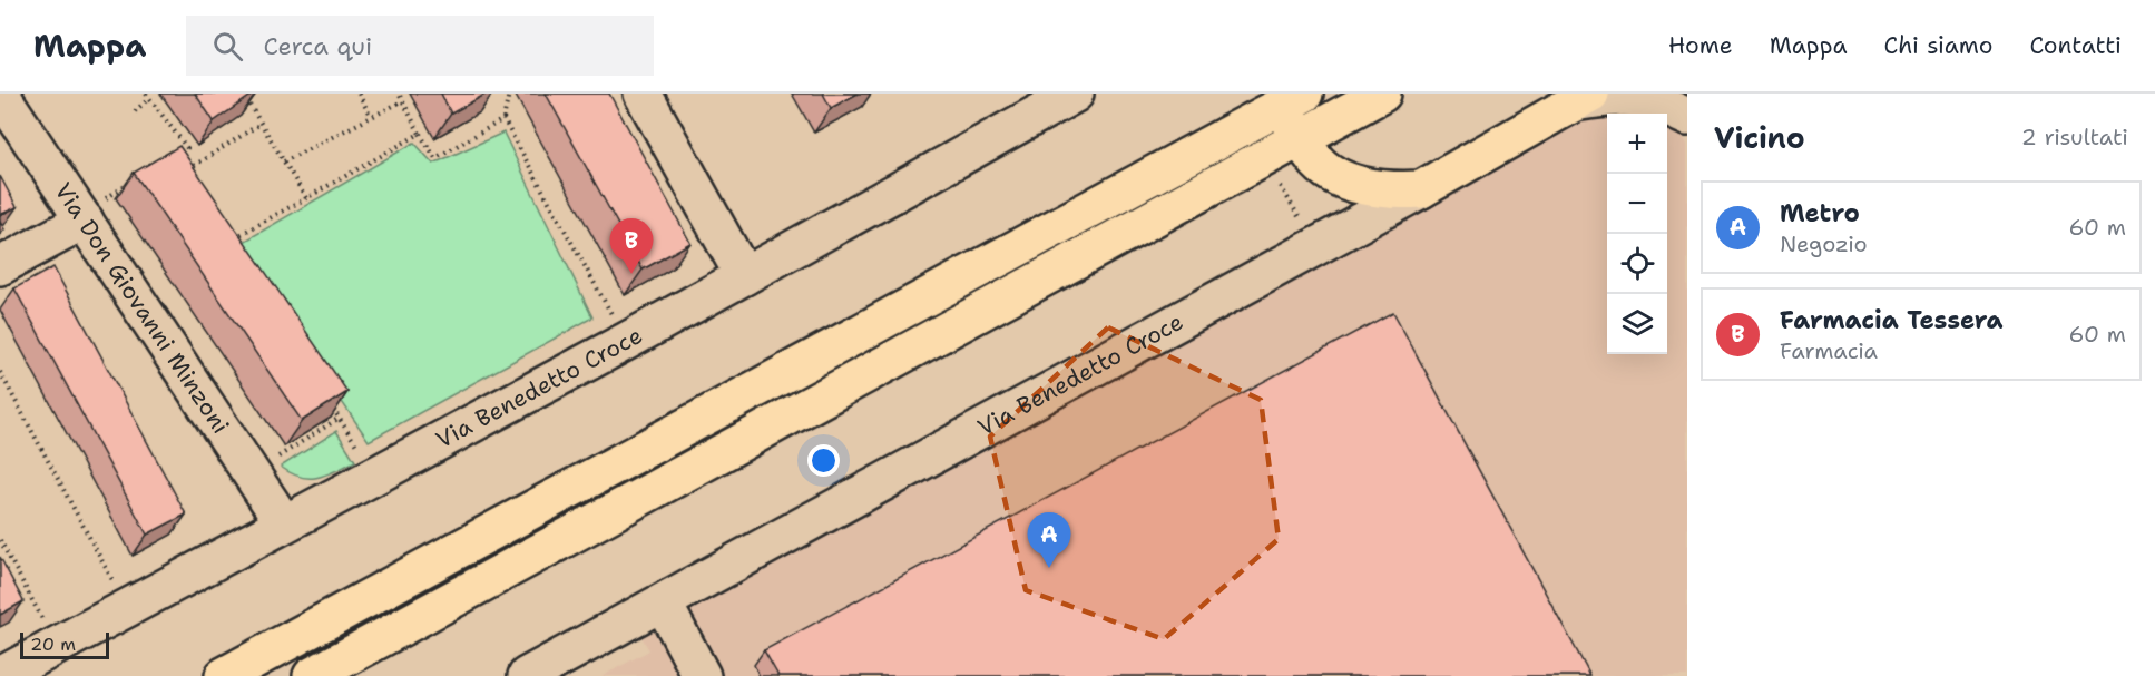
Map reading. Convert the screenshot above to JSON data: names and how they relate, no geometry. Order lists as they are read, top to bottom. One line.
{"streets":{"main road":["Via Benedetto Croce"],"street":["Via Don Giovanni Minzoni"]},"crossings":[["Via Don Giovanni Minzoni","Via Benedetto Croce"]],"scale_bar":"20 m","page":{"header":"Mappa","search":"Cerca qui","nav":["Home","Mappa","Chi siamo","Contatti"],"heading":["Vicino","2 risultati"],"map_buttons":["+","−"],"list":[{"mark":"A","name":"Metro","note":"Negozio","value":"60 m"},{"mark":"B","name":"Farmacia Tessera","note":"Farmacia","value":"60 m"}],"pins":["B","A"],"scale":"20 m"}}
